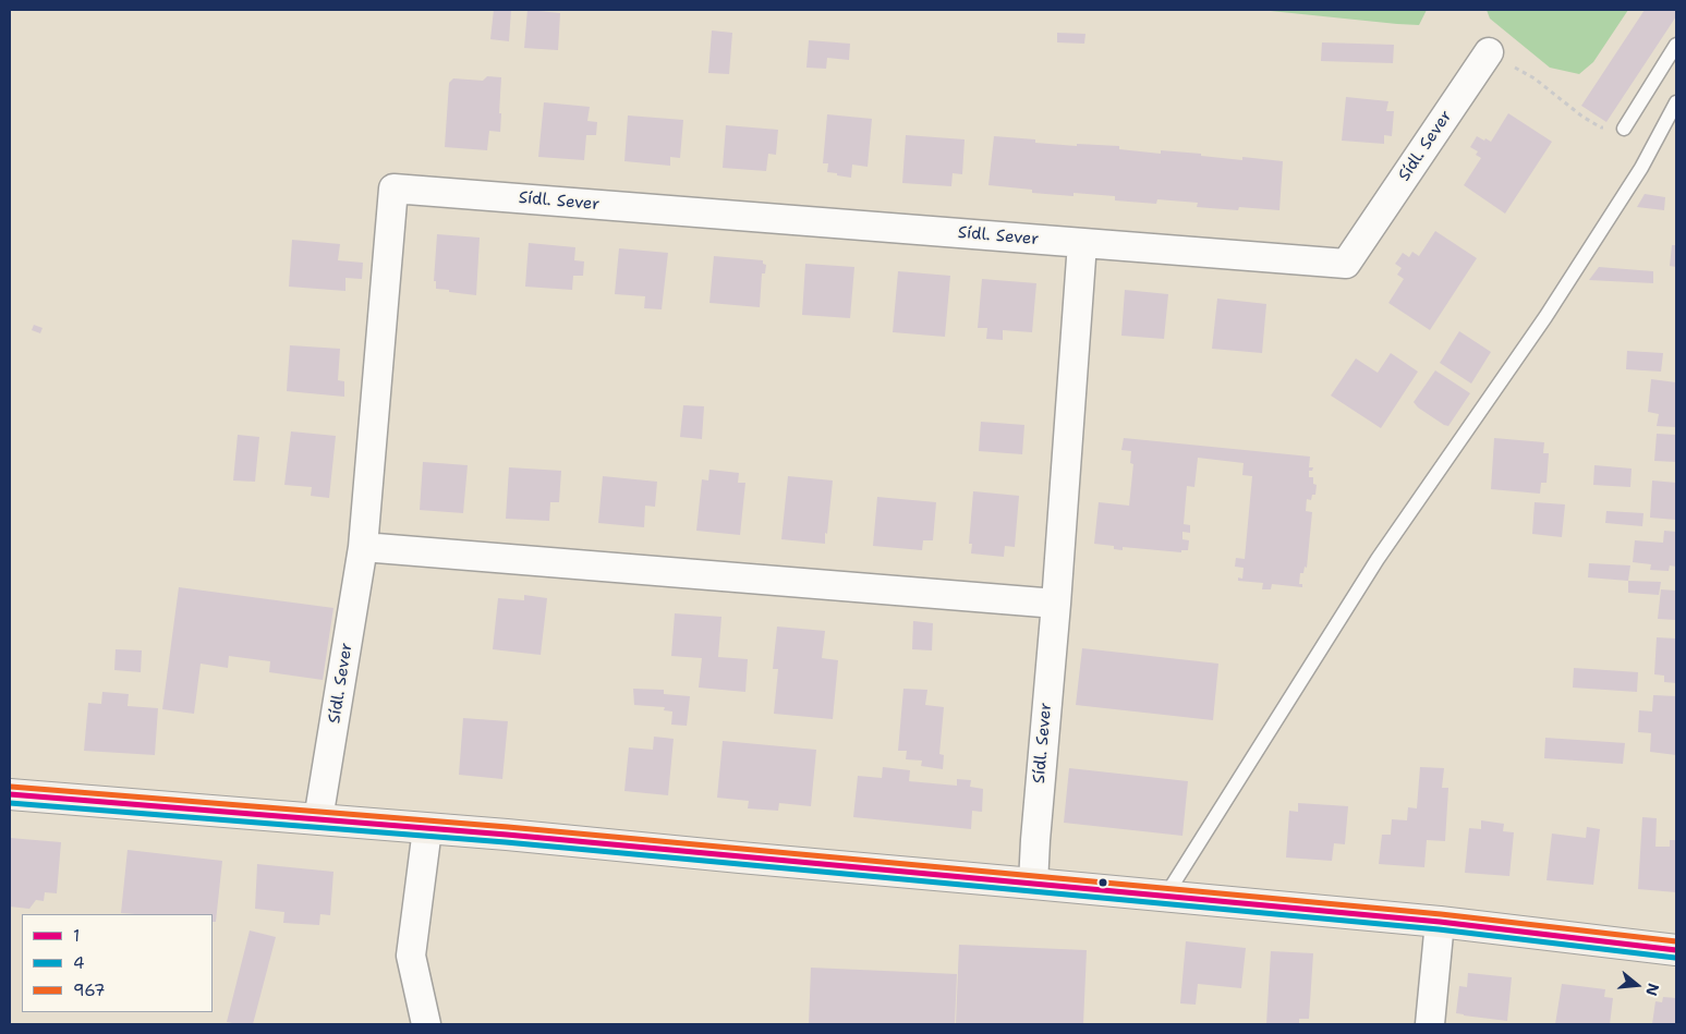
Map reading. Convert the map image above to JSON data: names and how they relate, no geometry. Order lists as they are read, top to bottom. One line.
{"streets":{"street":["Sídl. Sever"]},"lines":["transit line 967","transit line 1","transit line 4"],"legend":["1","4","967"],"north":"right"}
